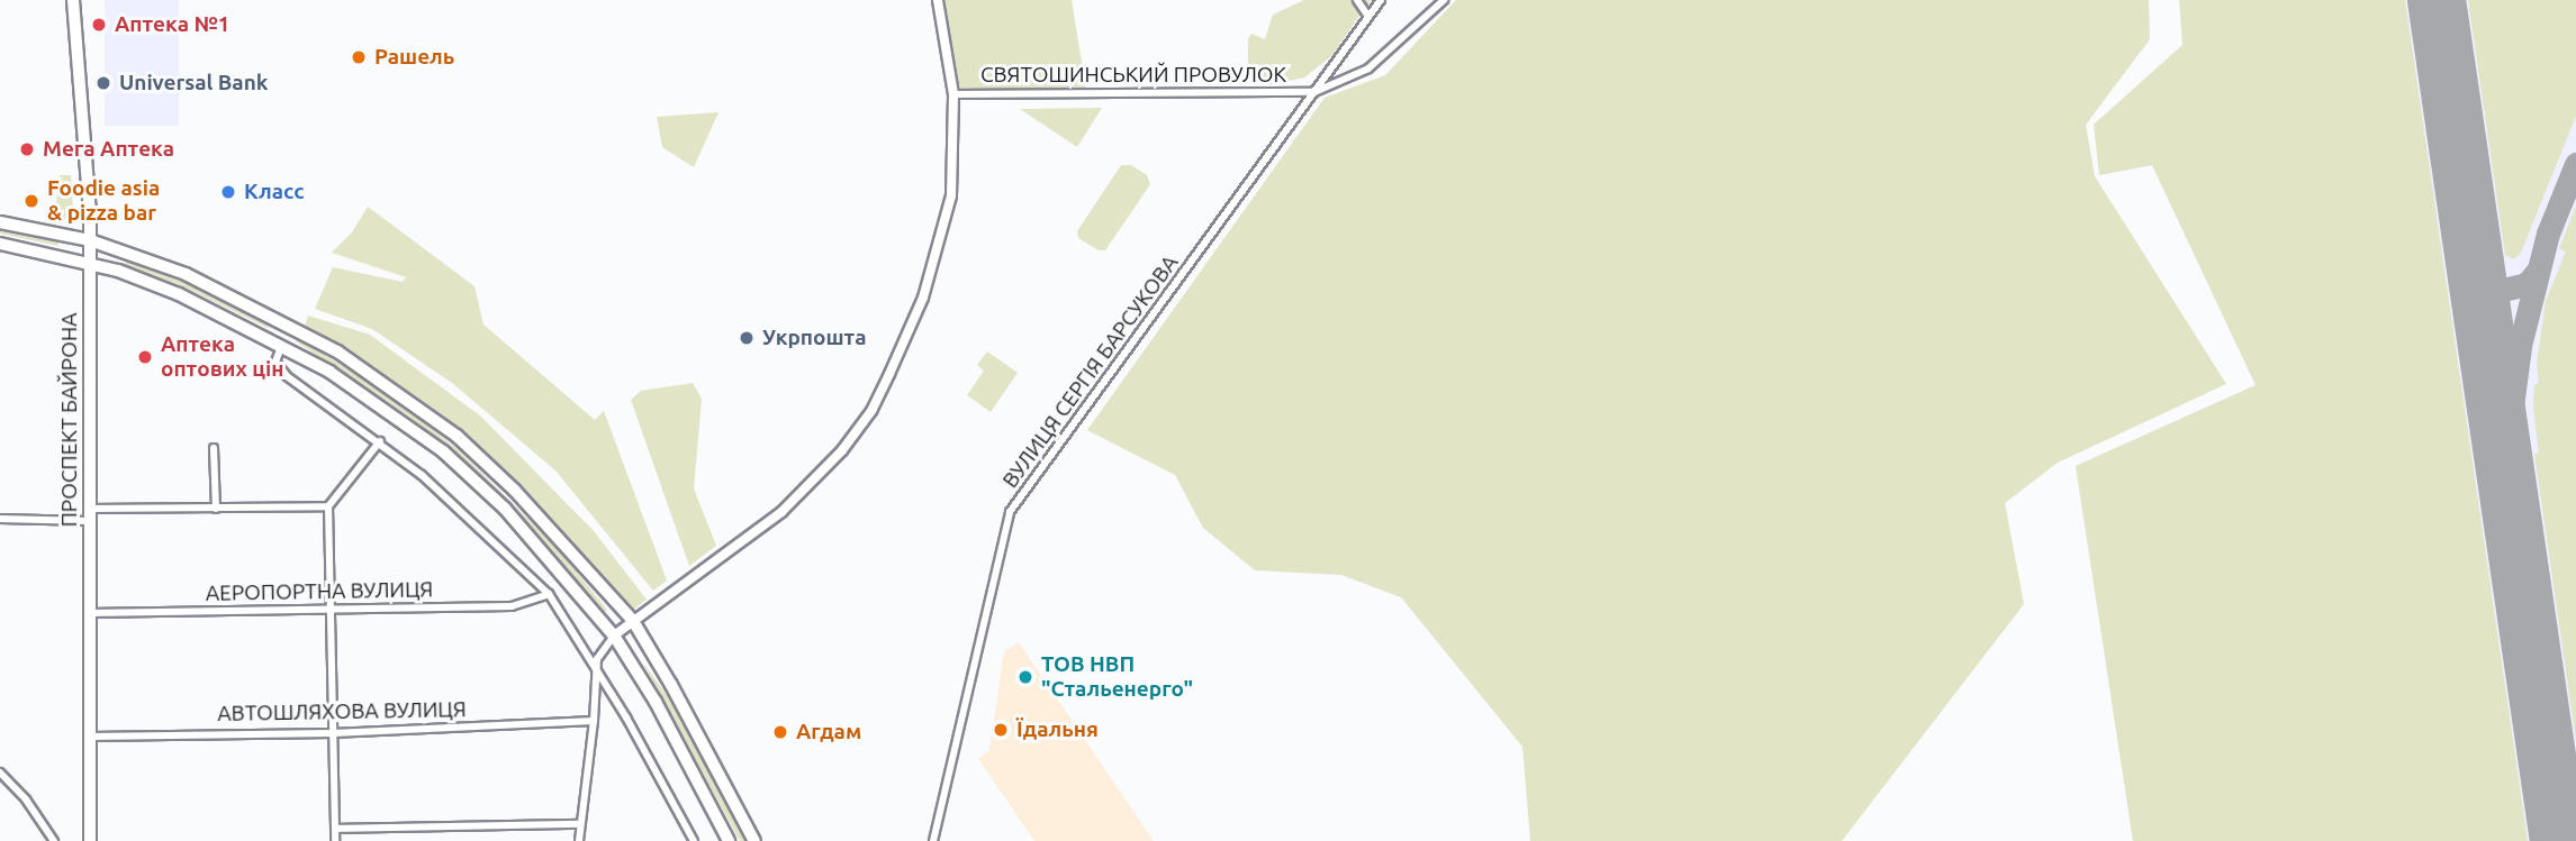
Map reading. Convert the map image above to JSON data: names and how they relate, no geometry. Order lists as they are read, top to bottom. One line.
{"streets":{"main road":["ПРОСПЕКТ БАЙРОНА"],"street":["СВЯТОШИНСЬКИЙ ПРОВУЛОК","ВУЛИЦЯ СЕРГІЯ БАРСУКОВА","АЕРОПОРТНА ВУЛИЦЯ","АВТОШЛЯХОВА ВУЛИЦЯ"]},"crossings":[["СВЯТОШИНСЬКИЙ ПРОВУЛОК","ВУЛИЦЯ СЕРГІЯ БАРСУКОВА"],["ПРОСПЕКТ БАЙРОНА","АЕРОПОРТНА ВУЛИЦЯ"],["ПРОСПЕКТ БАЙРОНА","АВТОШЛЯХОВА ВУЛИЦЯ"]],"places":["Аптека №1","Рашель","Universal Bank","Мега Аптека","Класс","Foodie asia & pizza bar","Укрпошта","Аптека оптових цін","ТОВ НВП \"Стальенерго\"","Їдальня","Агдам"]}
